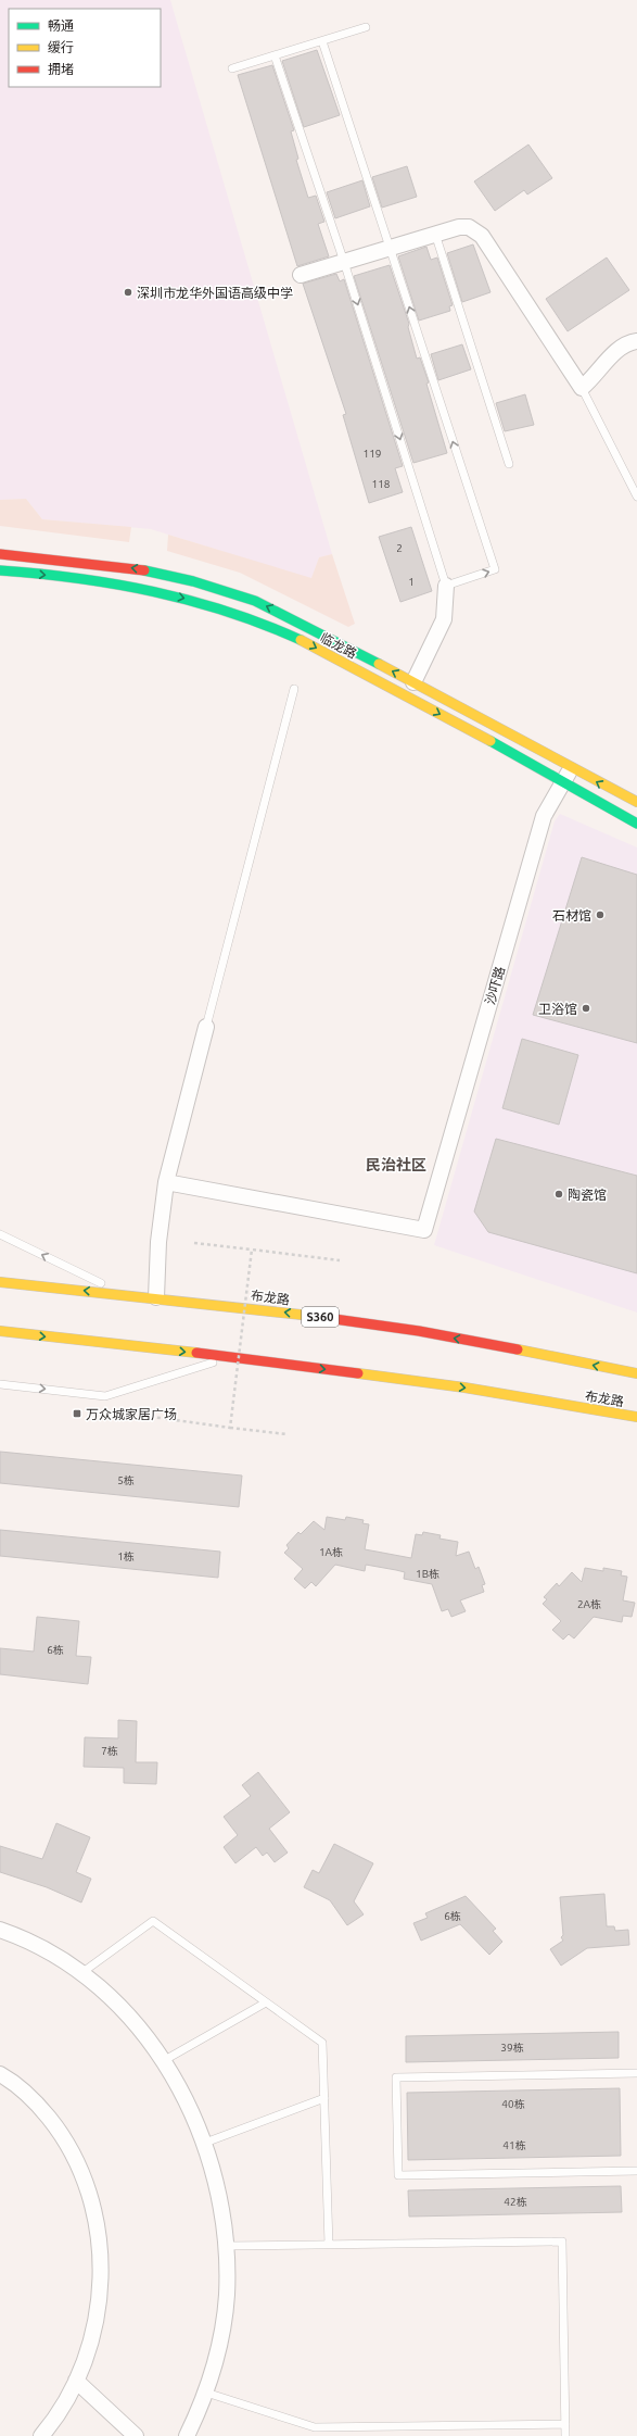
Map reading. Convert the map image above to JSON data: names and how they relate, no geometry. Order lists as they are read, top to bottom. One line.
{"streets":{"main road":["临龙路","布龙路","S360"],"street":["沙吓路"]},"crossings":[["临龙路","沙吓路"]],"districts":["民治社区"],"places":{"other":["深圳市龙华外国语高级中学","石材馆","卫浴馆","陶瓷馆"],"transit":["万众城家居广场"]},"house_numbers":["119","118","2","1","5栋","1A栋","1栋","1B栋","2A栋","6栋","7栋","6栋","39栋","40栋","41栋","42栋"],"legend":["畅通","缓行","拥堵"]}
